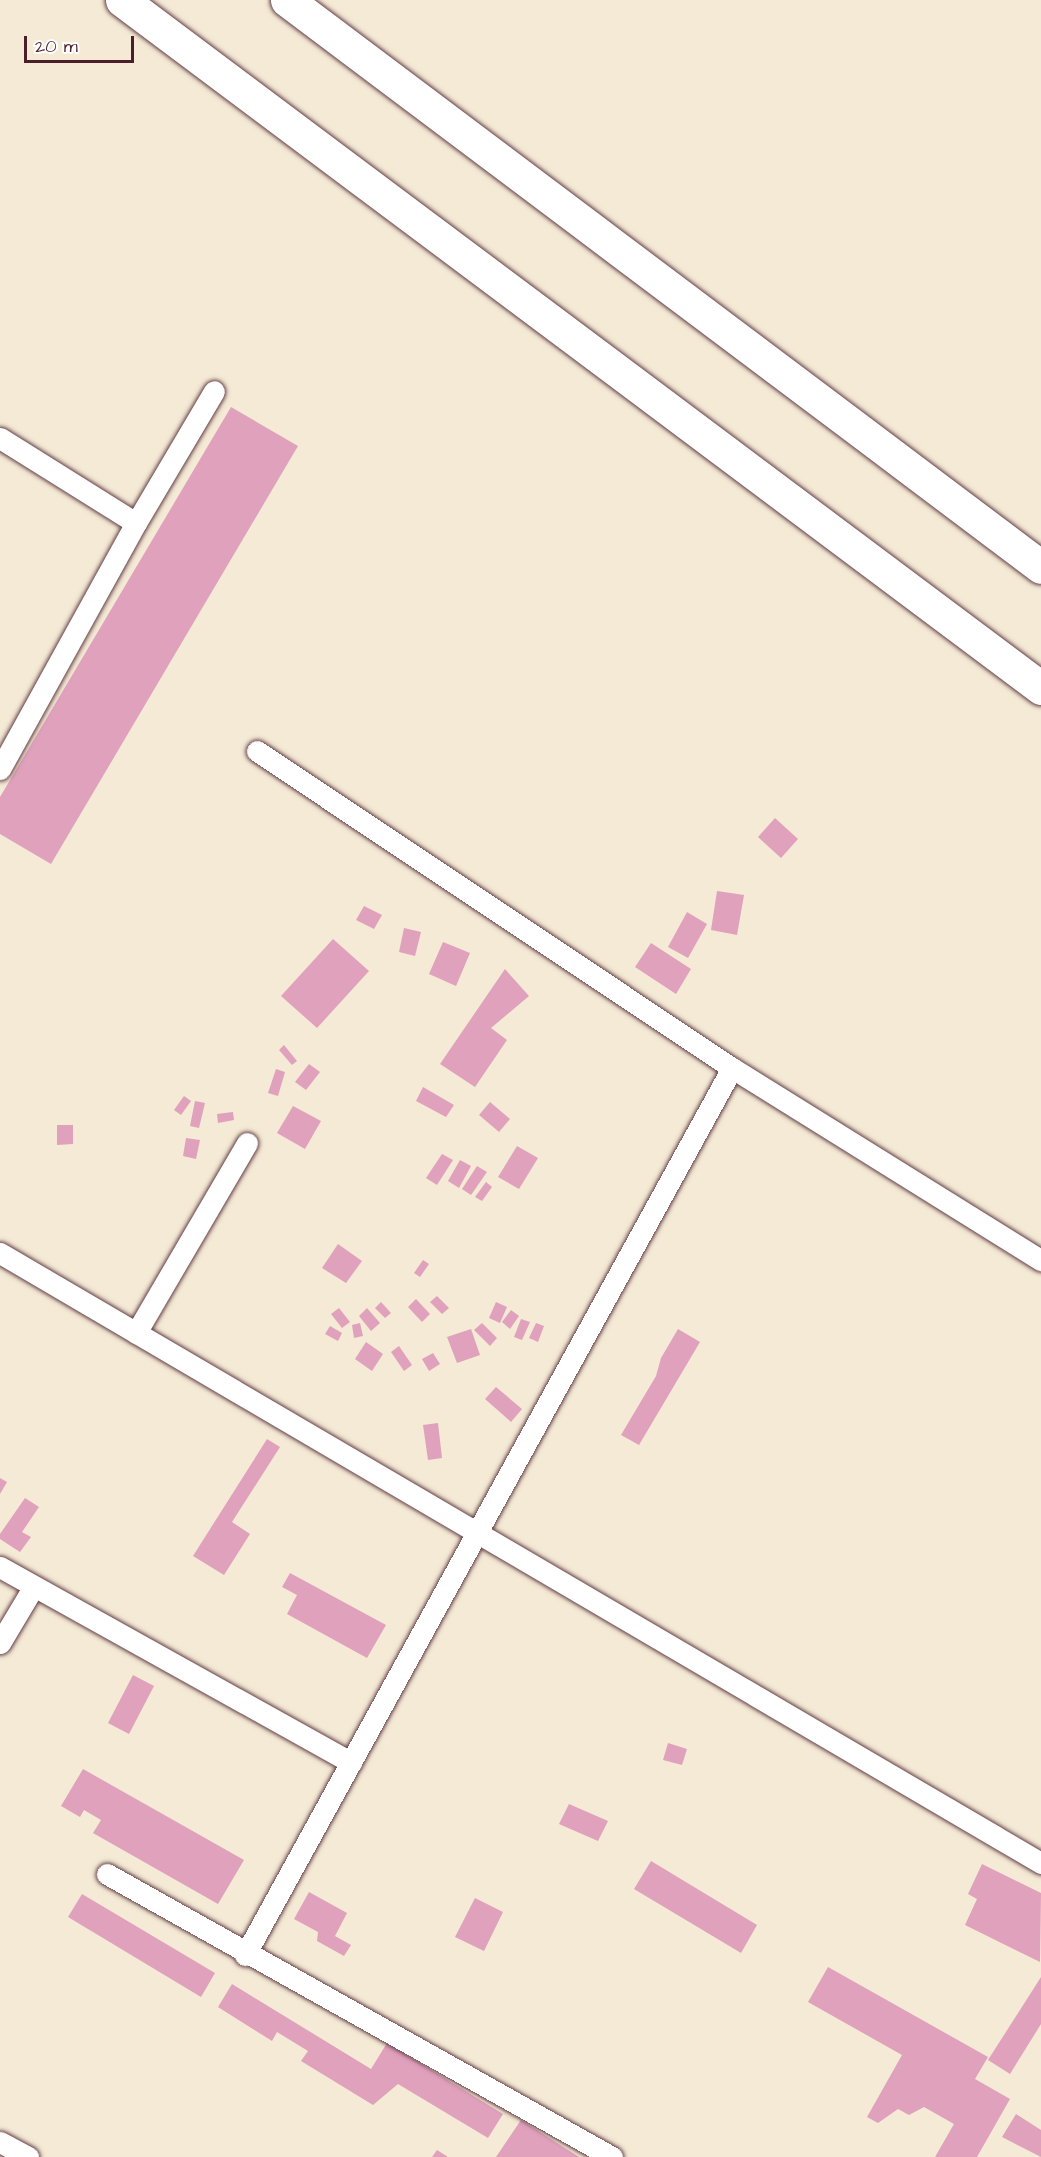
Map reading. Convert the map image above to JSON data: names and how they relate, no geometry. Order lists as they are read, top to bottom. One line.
{"scale_bar":"20 m"}
